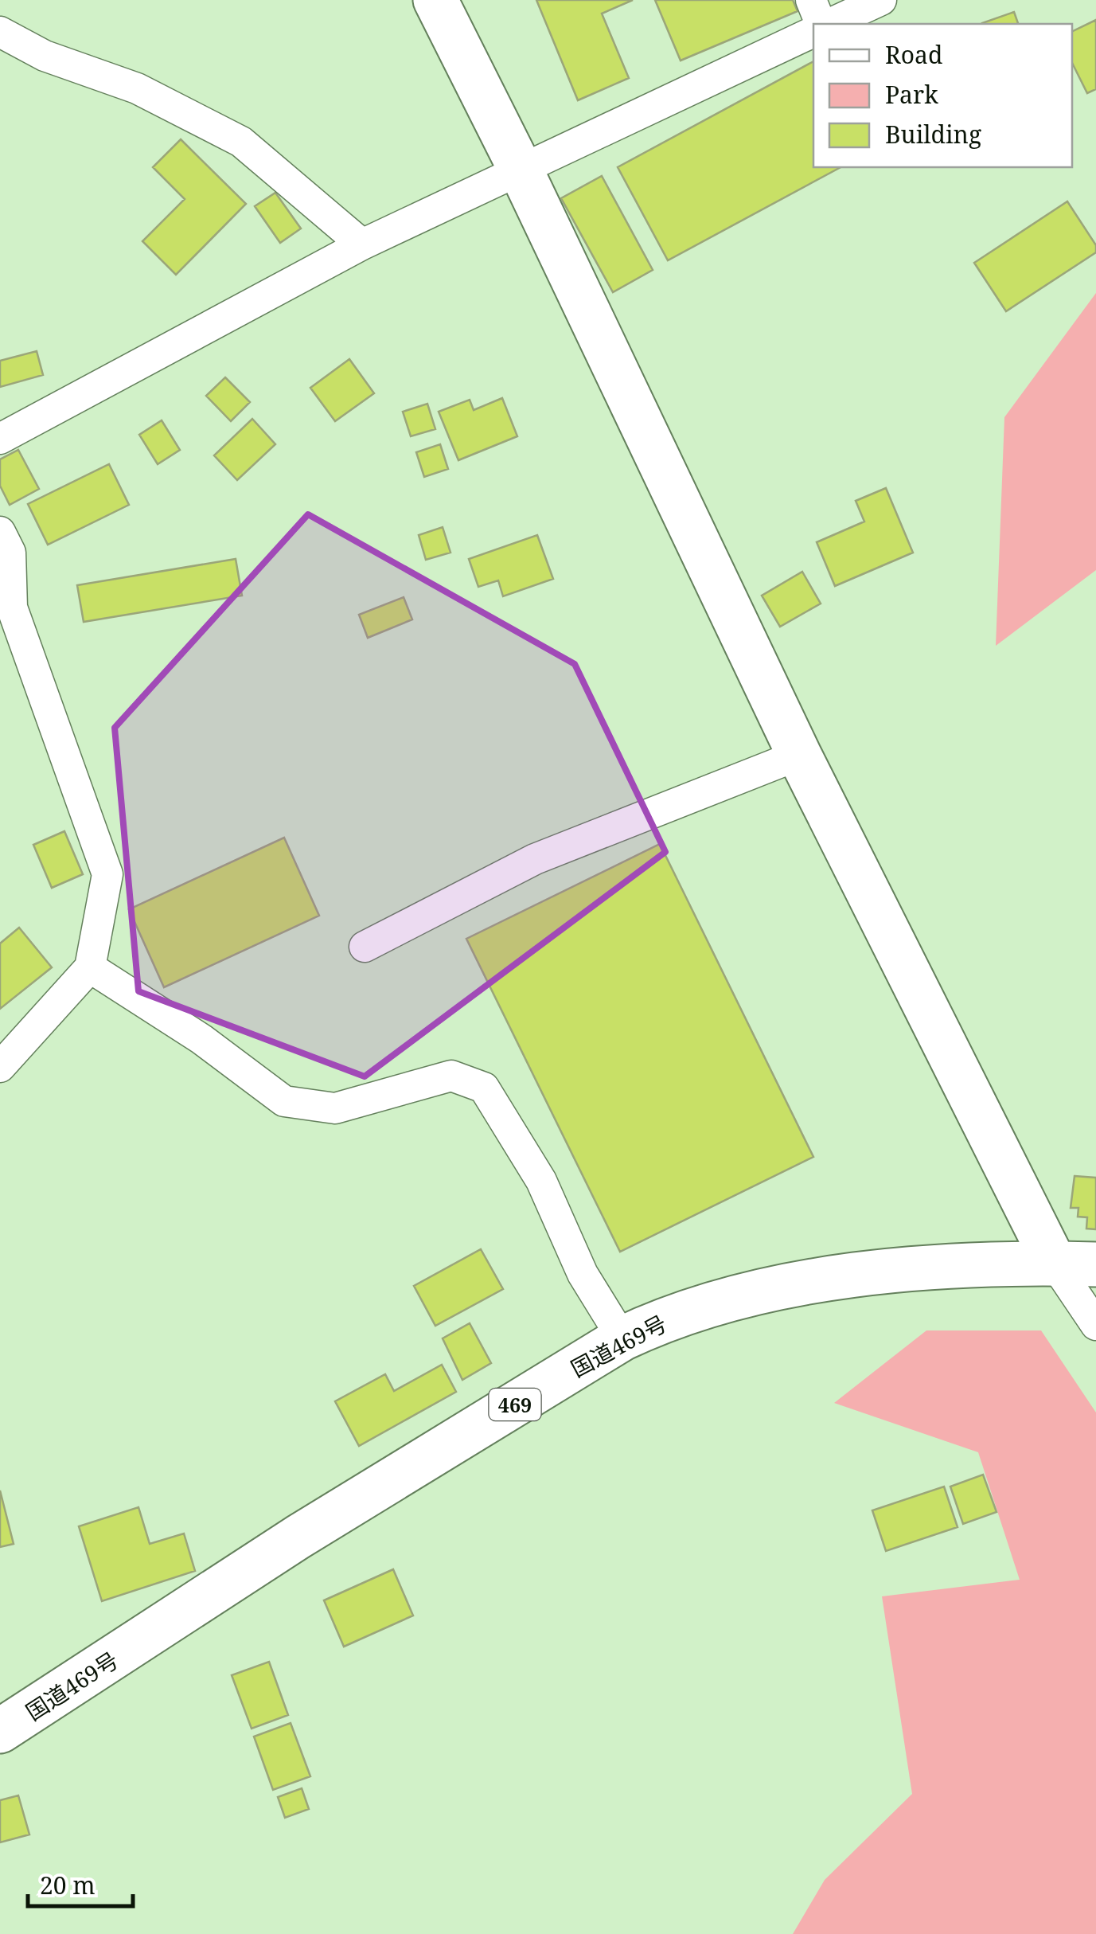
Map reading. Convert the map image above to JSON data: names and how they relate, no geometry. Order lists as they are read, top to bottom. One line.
{"streets":{"main road":["国道469号","469"]},"legend":["Road","Park","Building"],"scale_bar":"20 m"}
